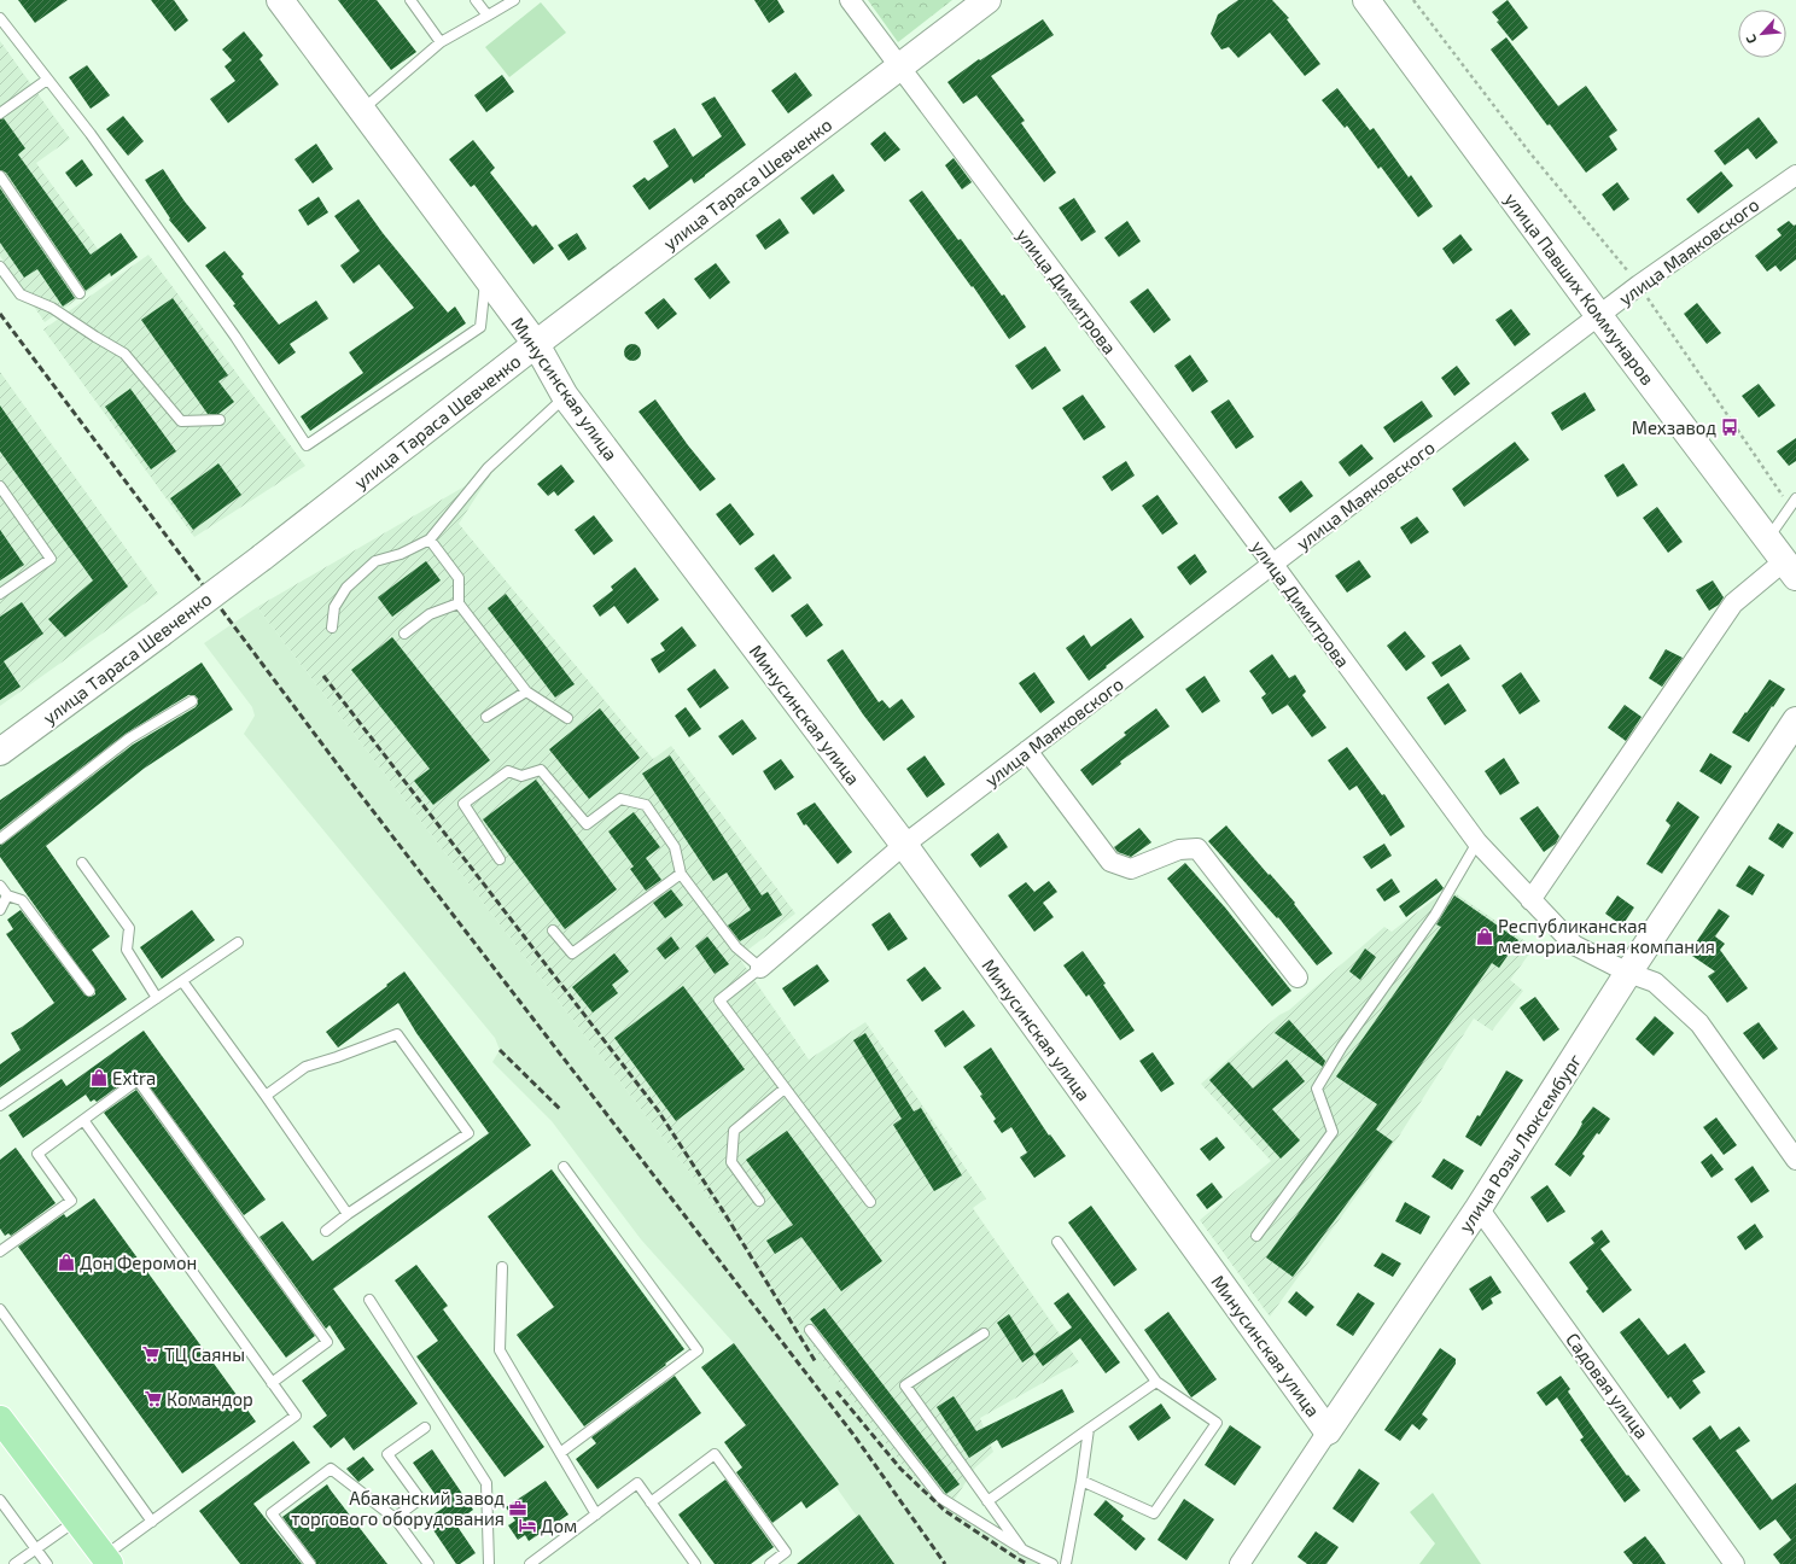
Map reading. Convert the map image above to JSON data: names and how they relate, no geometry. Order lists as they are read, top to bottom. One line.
{"streets":{"street":["улица Тараса Шевченко","улица Маяковского","улица Павших Коммунаров","улица Димитрова","Минусинская улица","улица Розы Люксембург","Садовая улица"]},"crossings":[["улица Тараса Шевченко","улица Димитрова"],["улица Тараса Шевченко","Минусинская улица"],["улица Маяковского","улица Павших Коммунаров"],["улица Маяковского","улица Димитрова"],["улица Маяковского","Минусинская улица"],["улица Димитрова","улица Розы Люксембург"],["Минусинская улица","улица Розы Люксембург"],["улица Розы Люксембург","Садовая улица"]],"places":{"bus stop":["Мехзавод"],"shop":["Республиканская мемориальная компания","Extra","Дон Феромон"],"supermarket":["ТЦ Саяны","Командор"],"office":["Абаканский завод торгового оборудования"],"hotel":["Дом"]},"north":"bottom left"}
